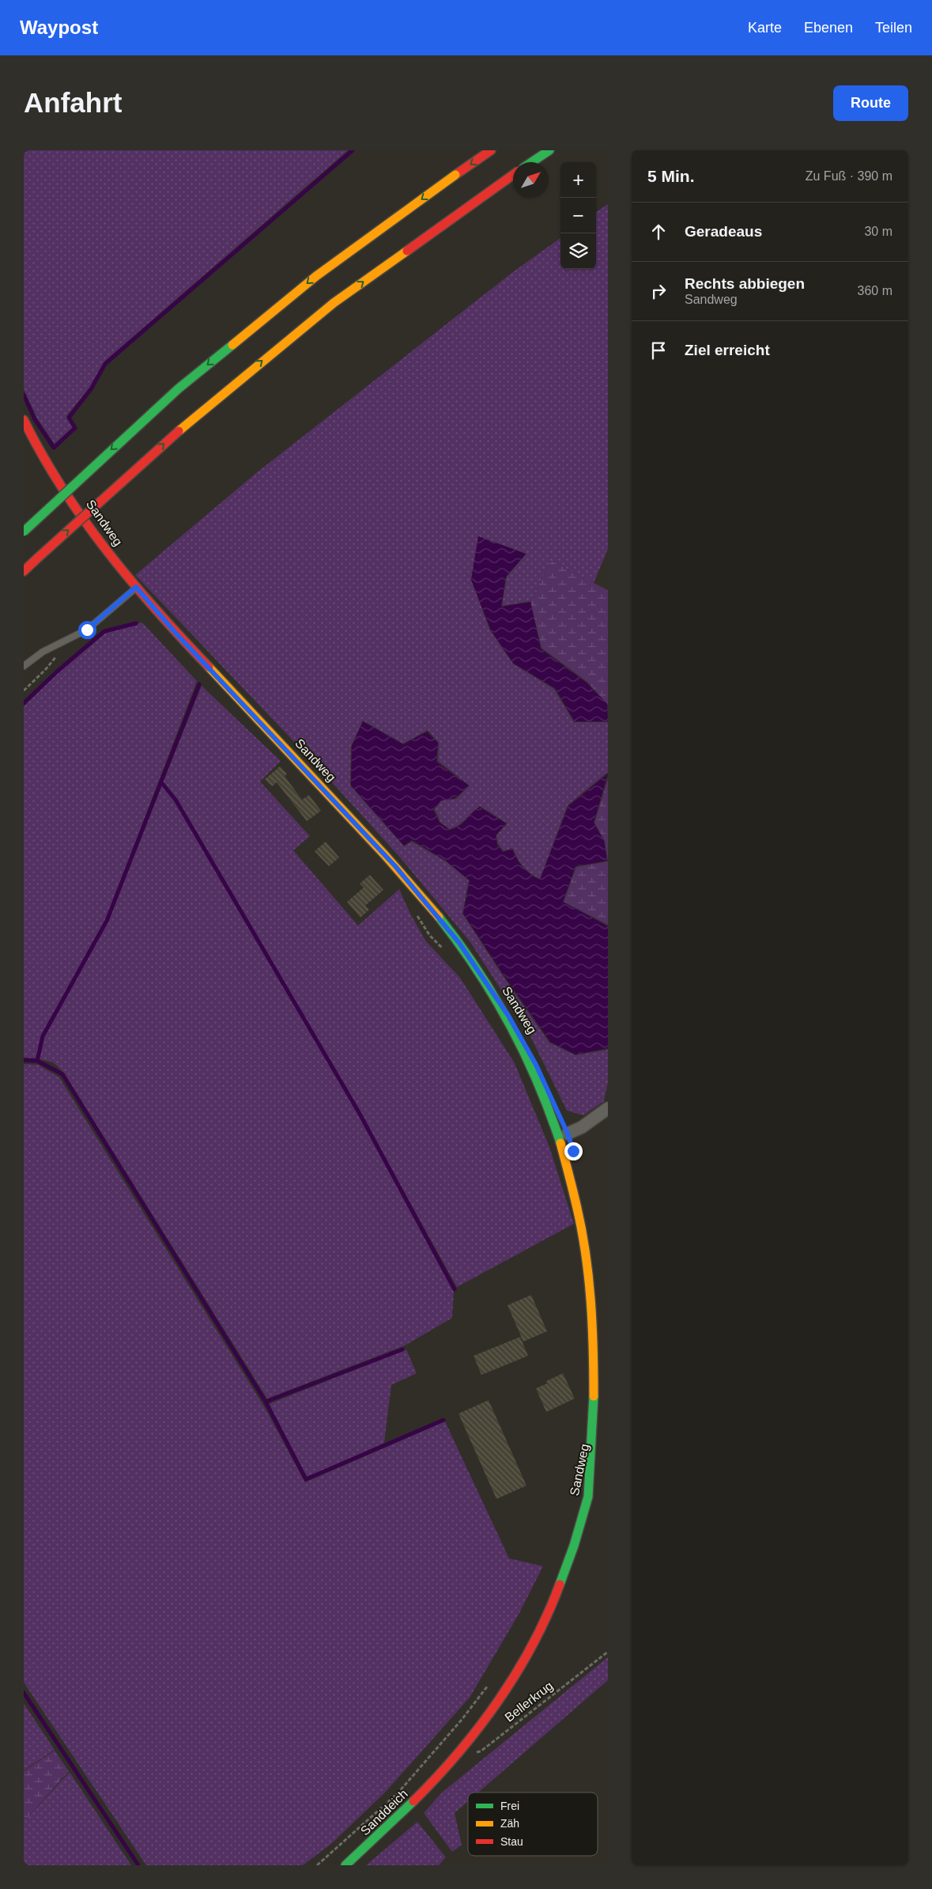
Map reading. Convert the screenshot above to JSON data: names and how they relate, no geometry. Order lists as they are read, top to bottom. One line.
{"streets":{"main road":["Sandweg","Sanddeich"],"path":["Bellerkrug"]},"crossings":[["Sandweg","Bellerkrug"],["Sandweg","Sanddeich"]],"legend":["Frei","Zäh","Stau"],"north":"top right","page":{"header":"Waypost","nav":["Karte","Ebenen","Teilen"],"buttons":"Route","title":"Anfahrt","heading":["5 Min.","Zu Fuß · 390 m"],"map_buttons":["+","−"],"list":[["Geradeaus","30 m"],["Rechts abbiegen","Sandweg","360 m"],"Ziel erreicht"]}}
